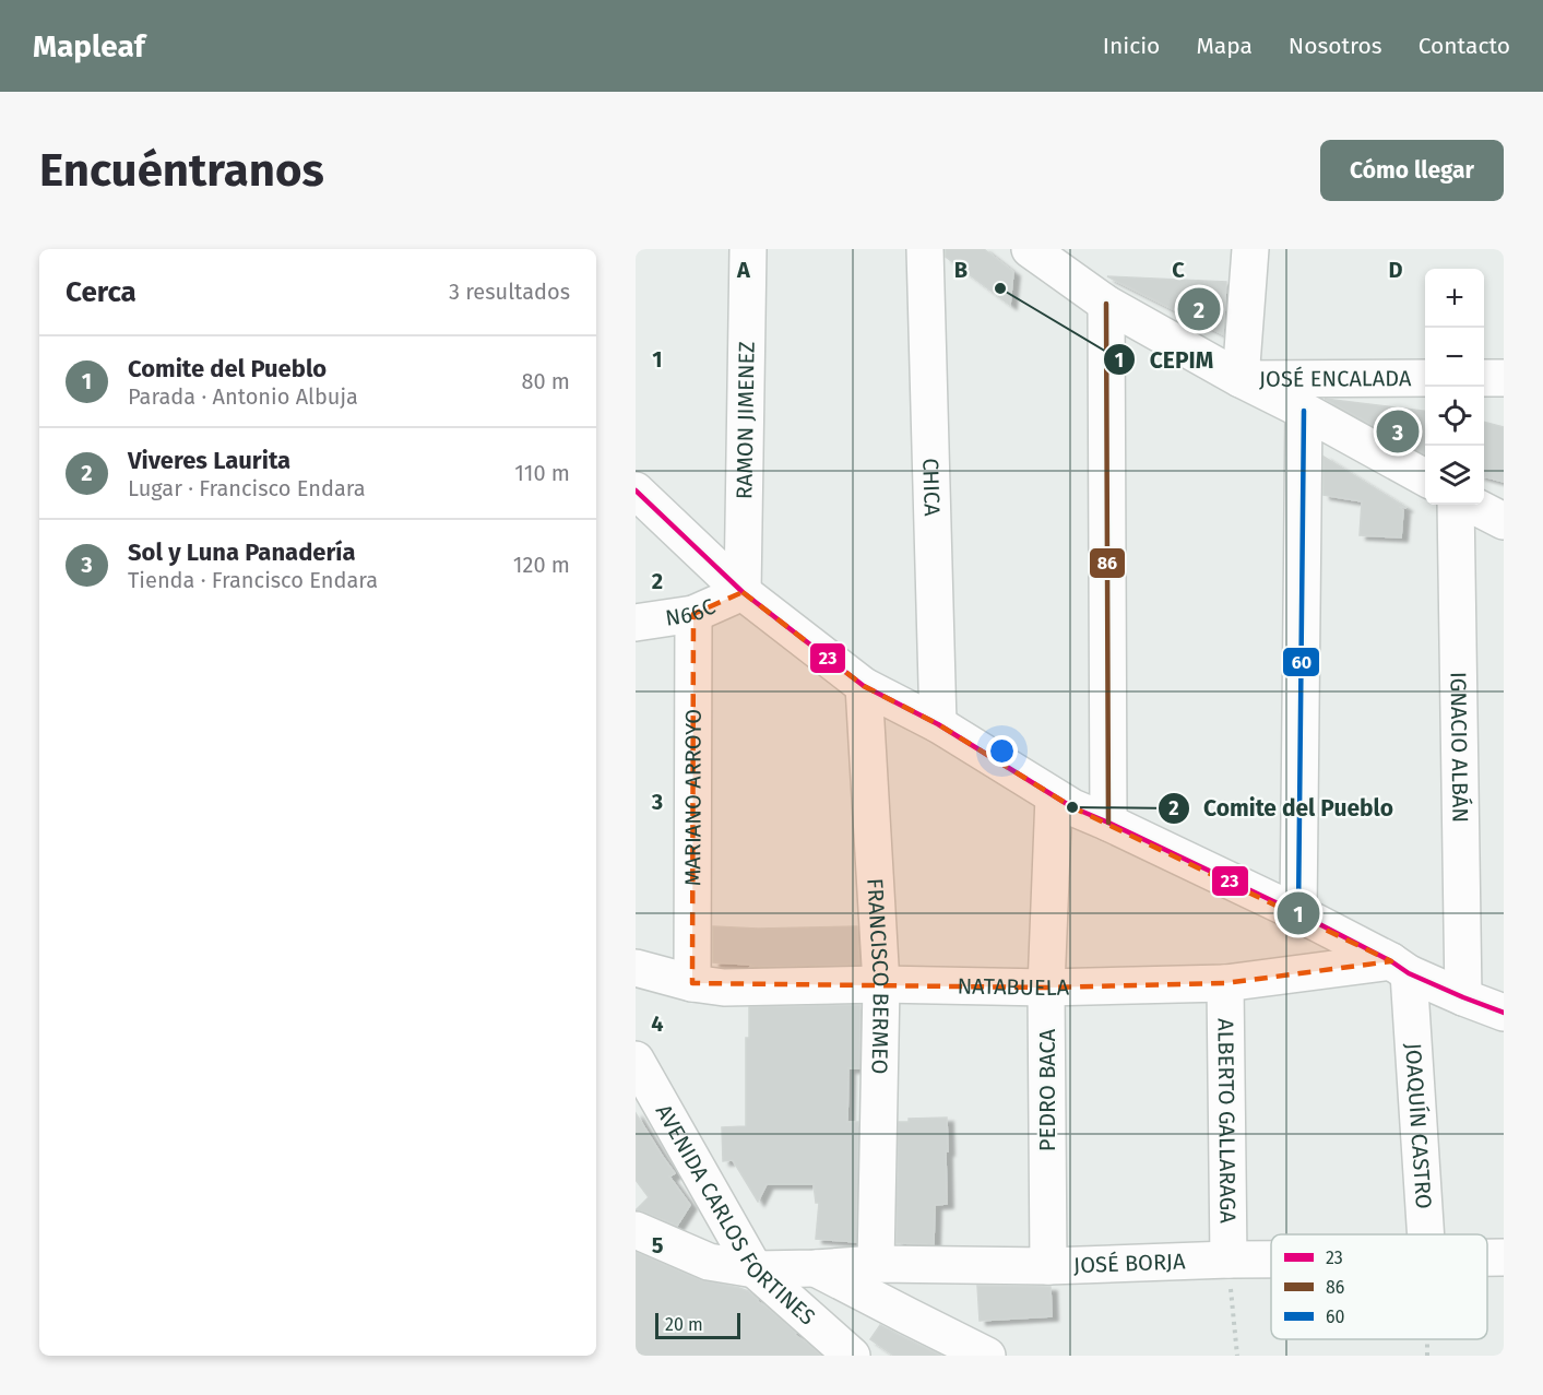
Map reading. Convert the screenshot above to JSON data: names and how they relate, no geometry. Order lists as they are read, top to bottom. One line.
{"streets":{"street":["JOSÉ ENCALADA","RAMON JIMENEZ","CHICA","N66C","IGNACIO ALBÁN","MARIANO ARROYO","FRANCISCO BERMEO","NATABUELA","PEDRO BACA","ALBERTO GALLARAGA","JOAQUÍN CASTRO","AVENIDA CARLOS FORTINES","JOSÉ BORJA"]},"crossings":[["RAMON JIMENEZ","N66C"],["N66C","MARIANO ARROYO"],["MARIANO ARROYO","NATABUELA"],["FRANCISCO BERMEO","NATABUELA"],["FRANCISCO BERMEO","JOSÉ BORJA"],["NATABUELA","PEDRO BACA"],["NATABUELA","ALBERTO GALLARAGA"],["NATABUELA","JOAQUÍN CASTRO"],["PEDRO BACA","JOSÉ BORJA"],["ALBERTO GALLARAGA","JOSÉ BORJA"],["AVENIDA CARLOS FORTINES","JOSÉ BORJA"]],"places":["CEPIM","Comite del Pueblo"],"lines":["transit line 86","transit line 60","transit line 23"],"legend":["23","86","60"],"scale_bar":"20 m","page":{"header":"Mapleaf","nav":["Inicio","Mapa","Nosotros","Contacto"],"buttons":"Cómo llegar","title":"Encuéntranos","heading":["Cerca","3 resultados"],"map_buttons":["+","−"],"pins":["2","3","1"],"list":[{"mark":"1","name":"Comite del Pueblo","note":"Parada · Antonio Albuja","value":"80 m"},{"mark":"2","name":"Viveres Laurita","note":"Lugar · Francisco Endara","value":"110 m"},{"mark":"3","name":"Sol y Luna Panadería","note":"Tienda · Francisco Endara","value":"120 m"}],"scale":"20 m"},"grid":{"columns":["A","B","C","D"],"rows":["1","2","3","4","5"]}}
